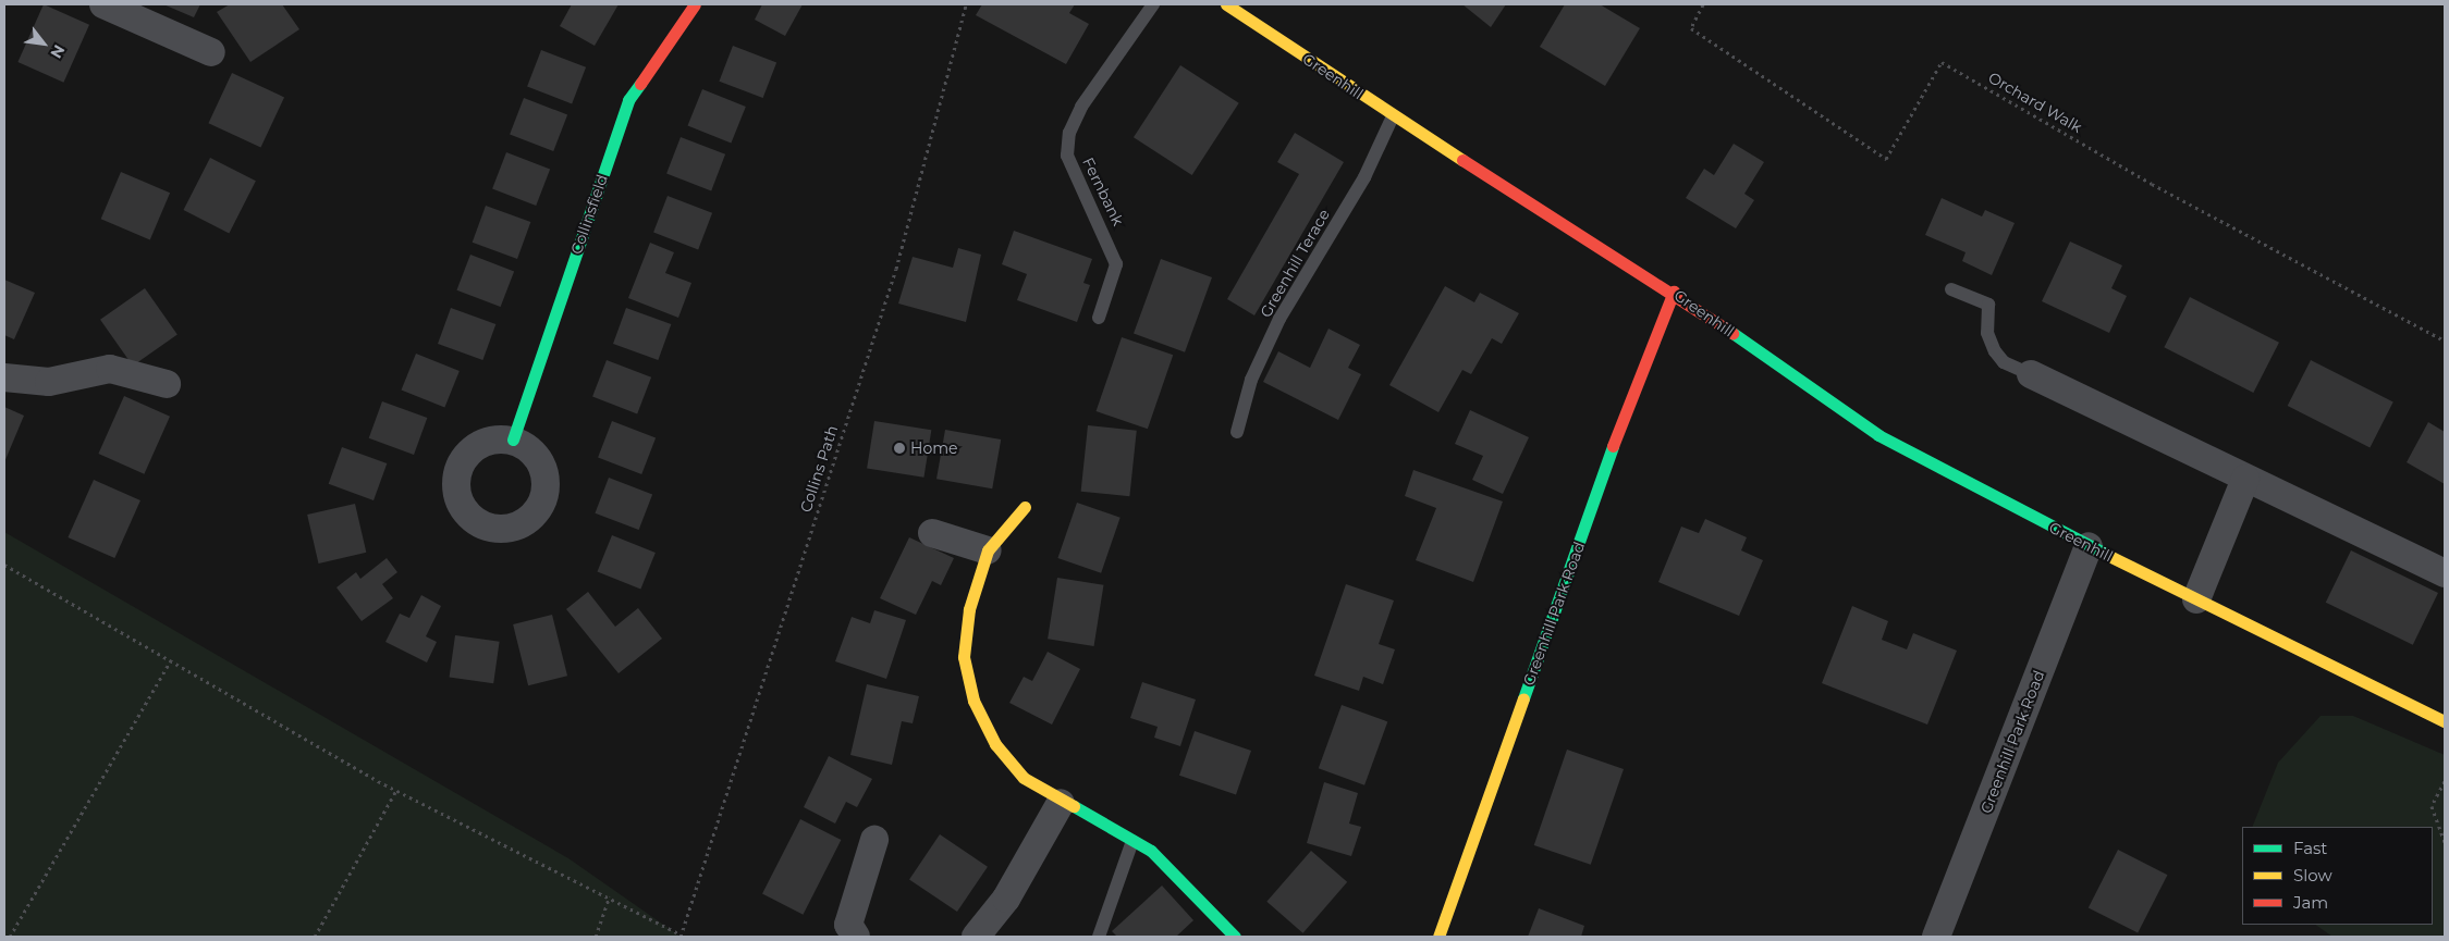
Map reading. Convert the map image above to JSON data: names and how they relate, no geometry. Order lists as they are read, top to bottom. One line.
{"streets":{"street":["Greenhill","Collinsfield","Greenhill Park Road"],"lane":["Fernbank","Greenhill Terace"],"path":["Orchard Walk","Collins Path"]},"crossings":[["Greenhill","Greenhill Terace"],["Greenhill","Greenhill Park Road"]],"places":["Home"],"legend":["Fast","Slow","Jam"],"north":"bottom right"}
